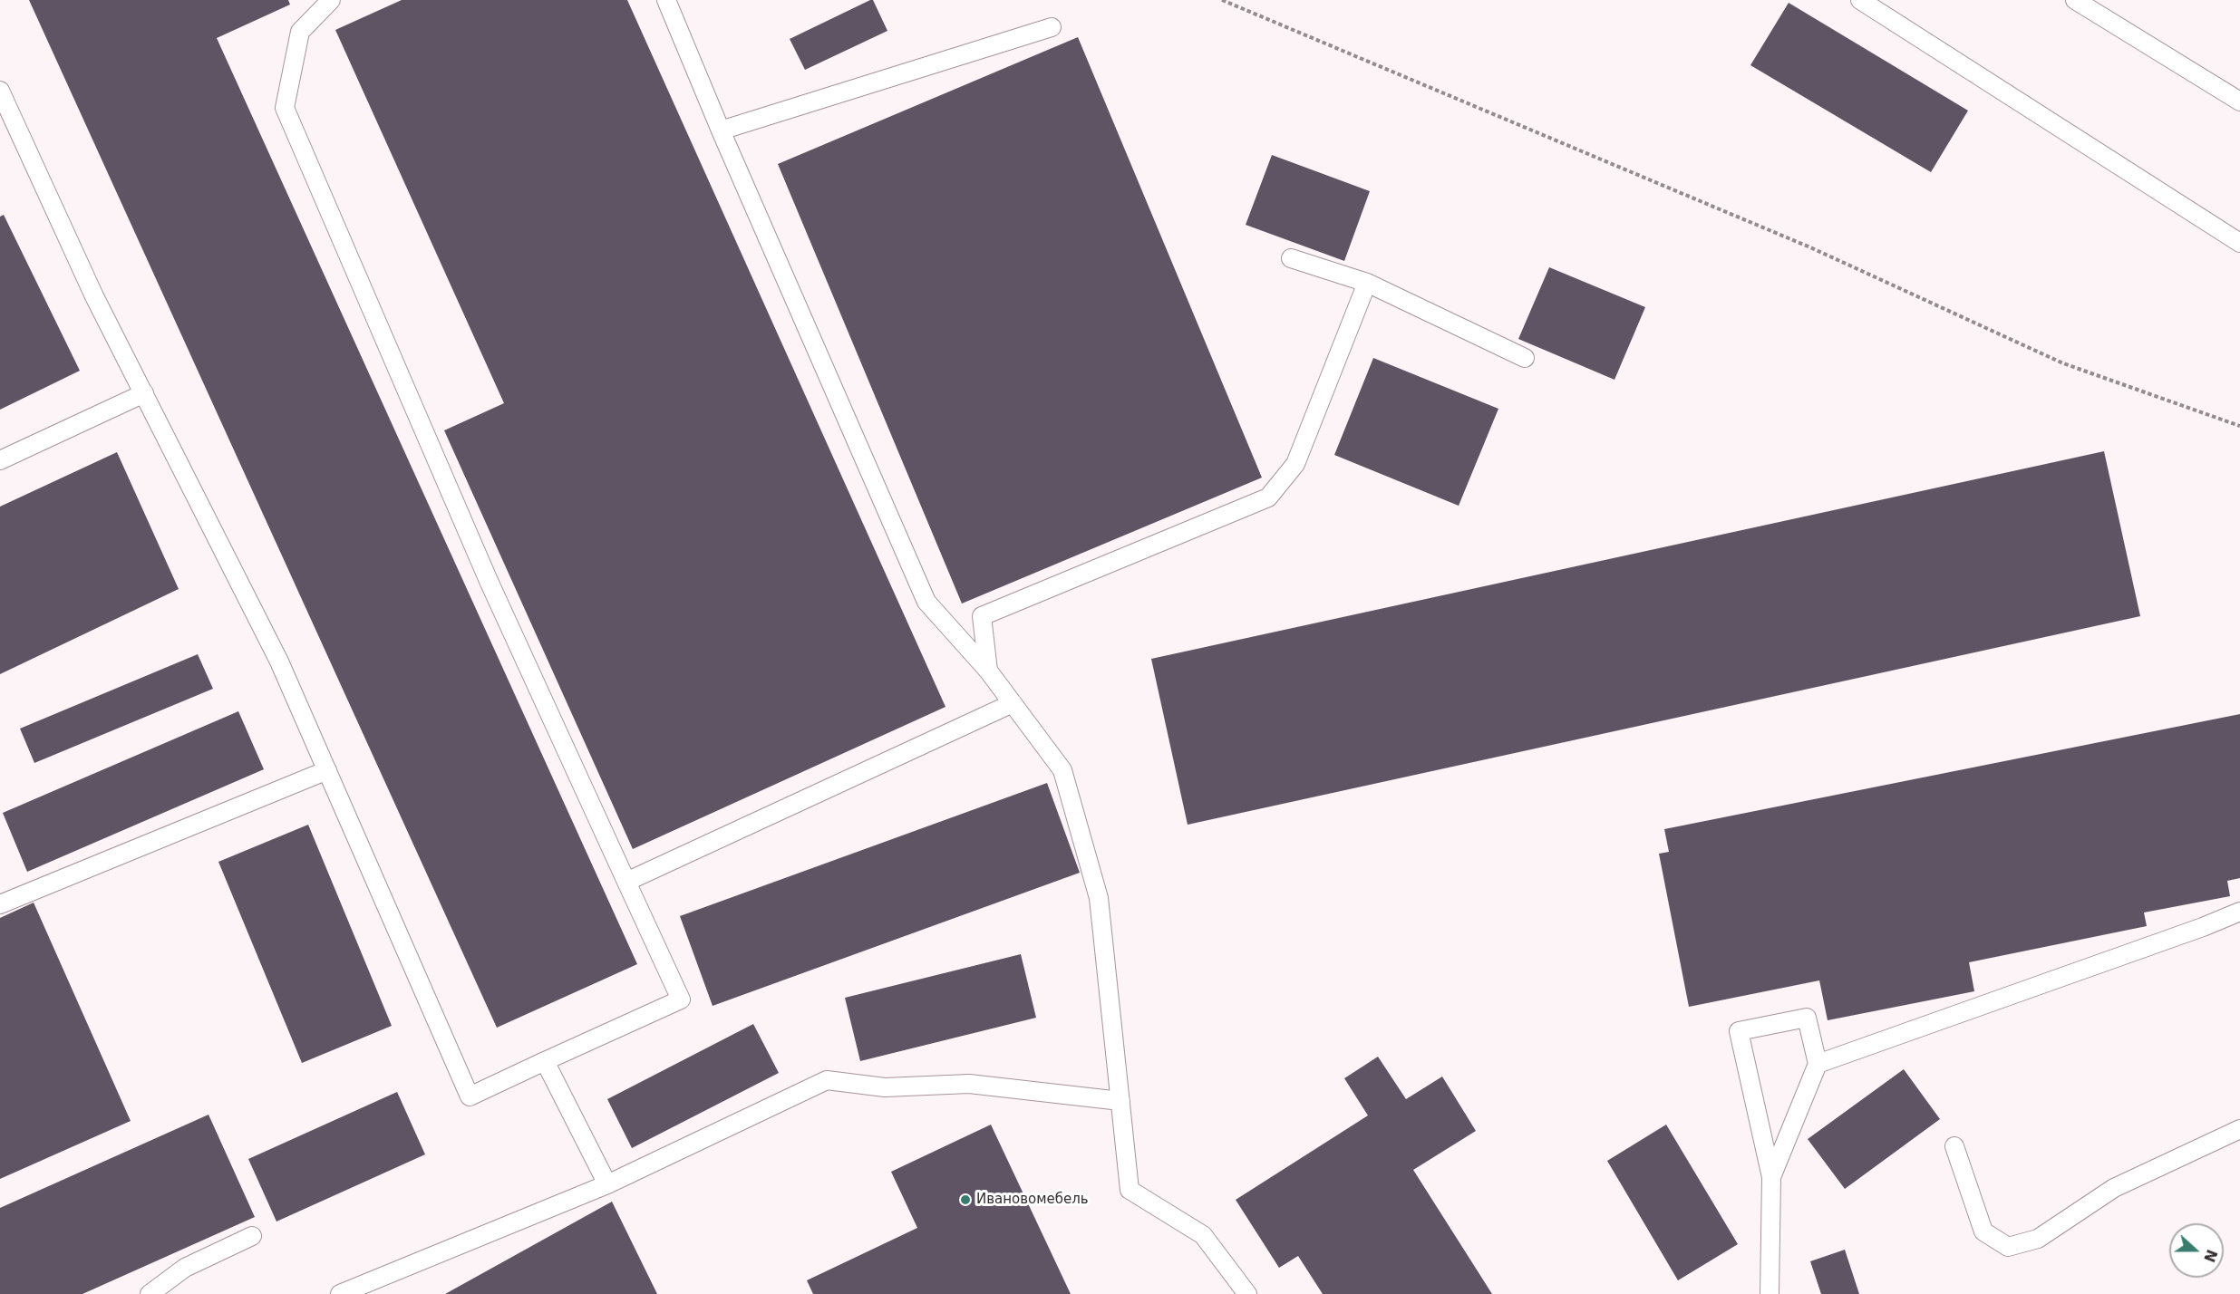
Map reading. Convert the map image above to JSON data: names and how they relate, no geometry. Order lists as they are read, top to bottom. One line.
{"places":["Ивановомебель"],"north":"right"}
